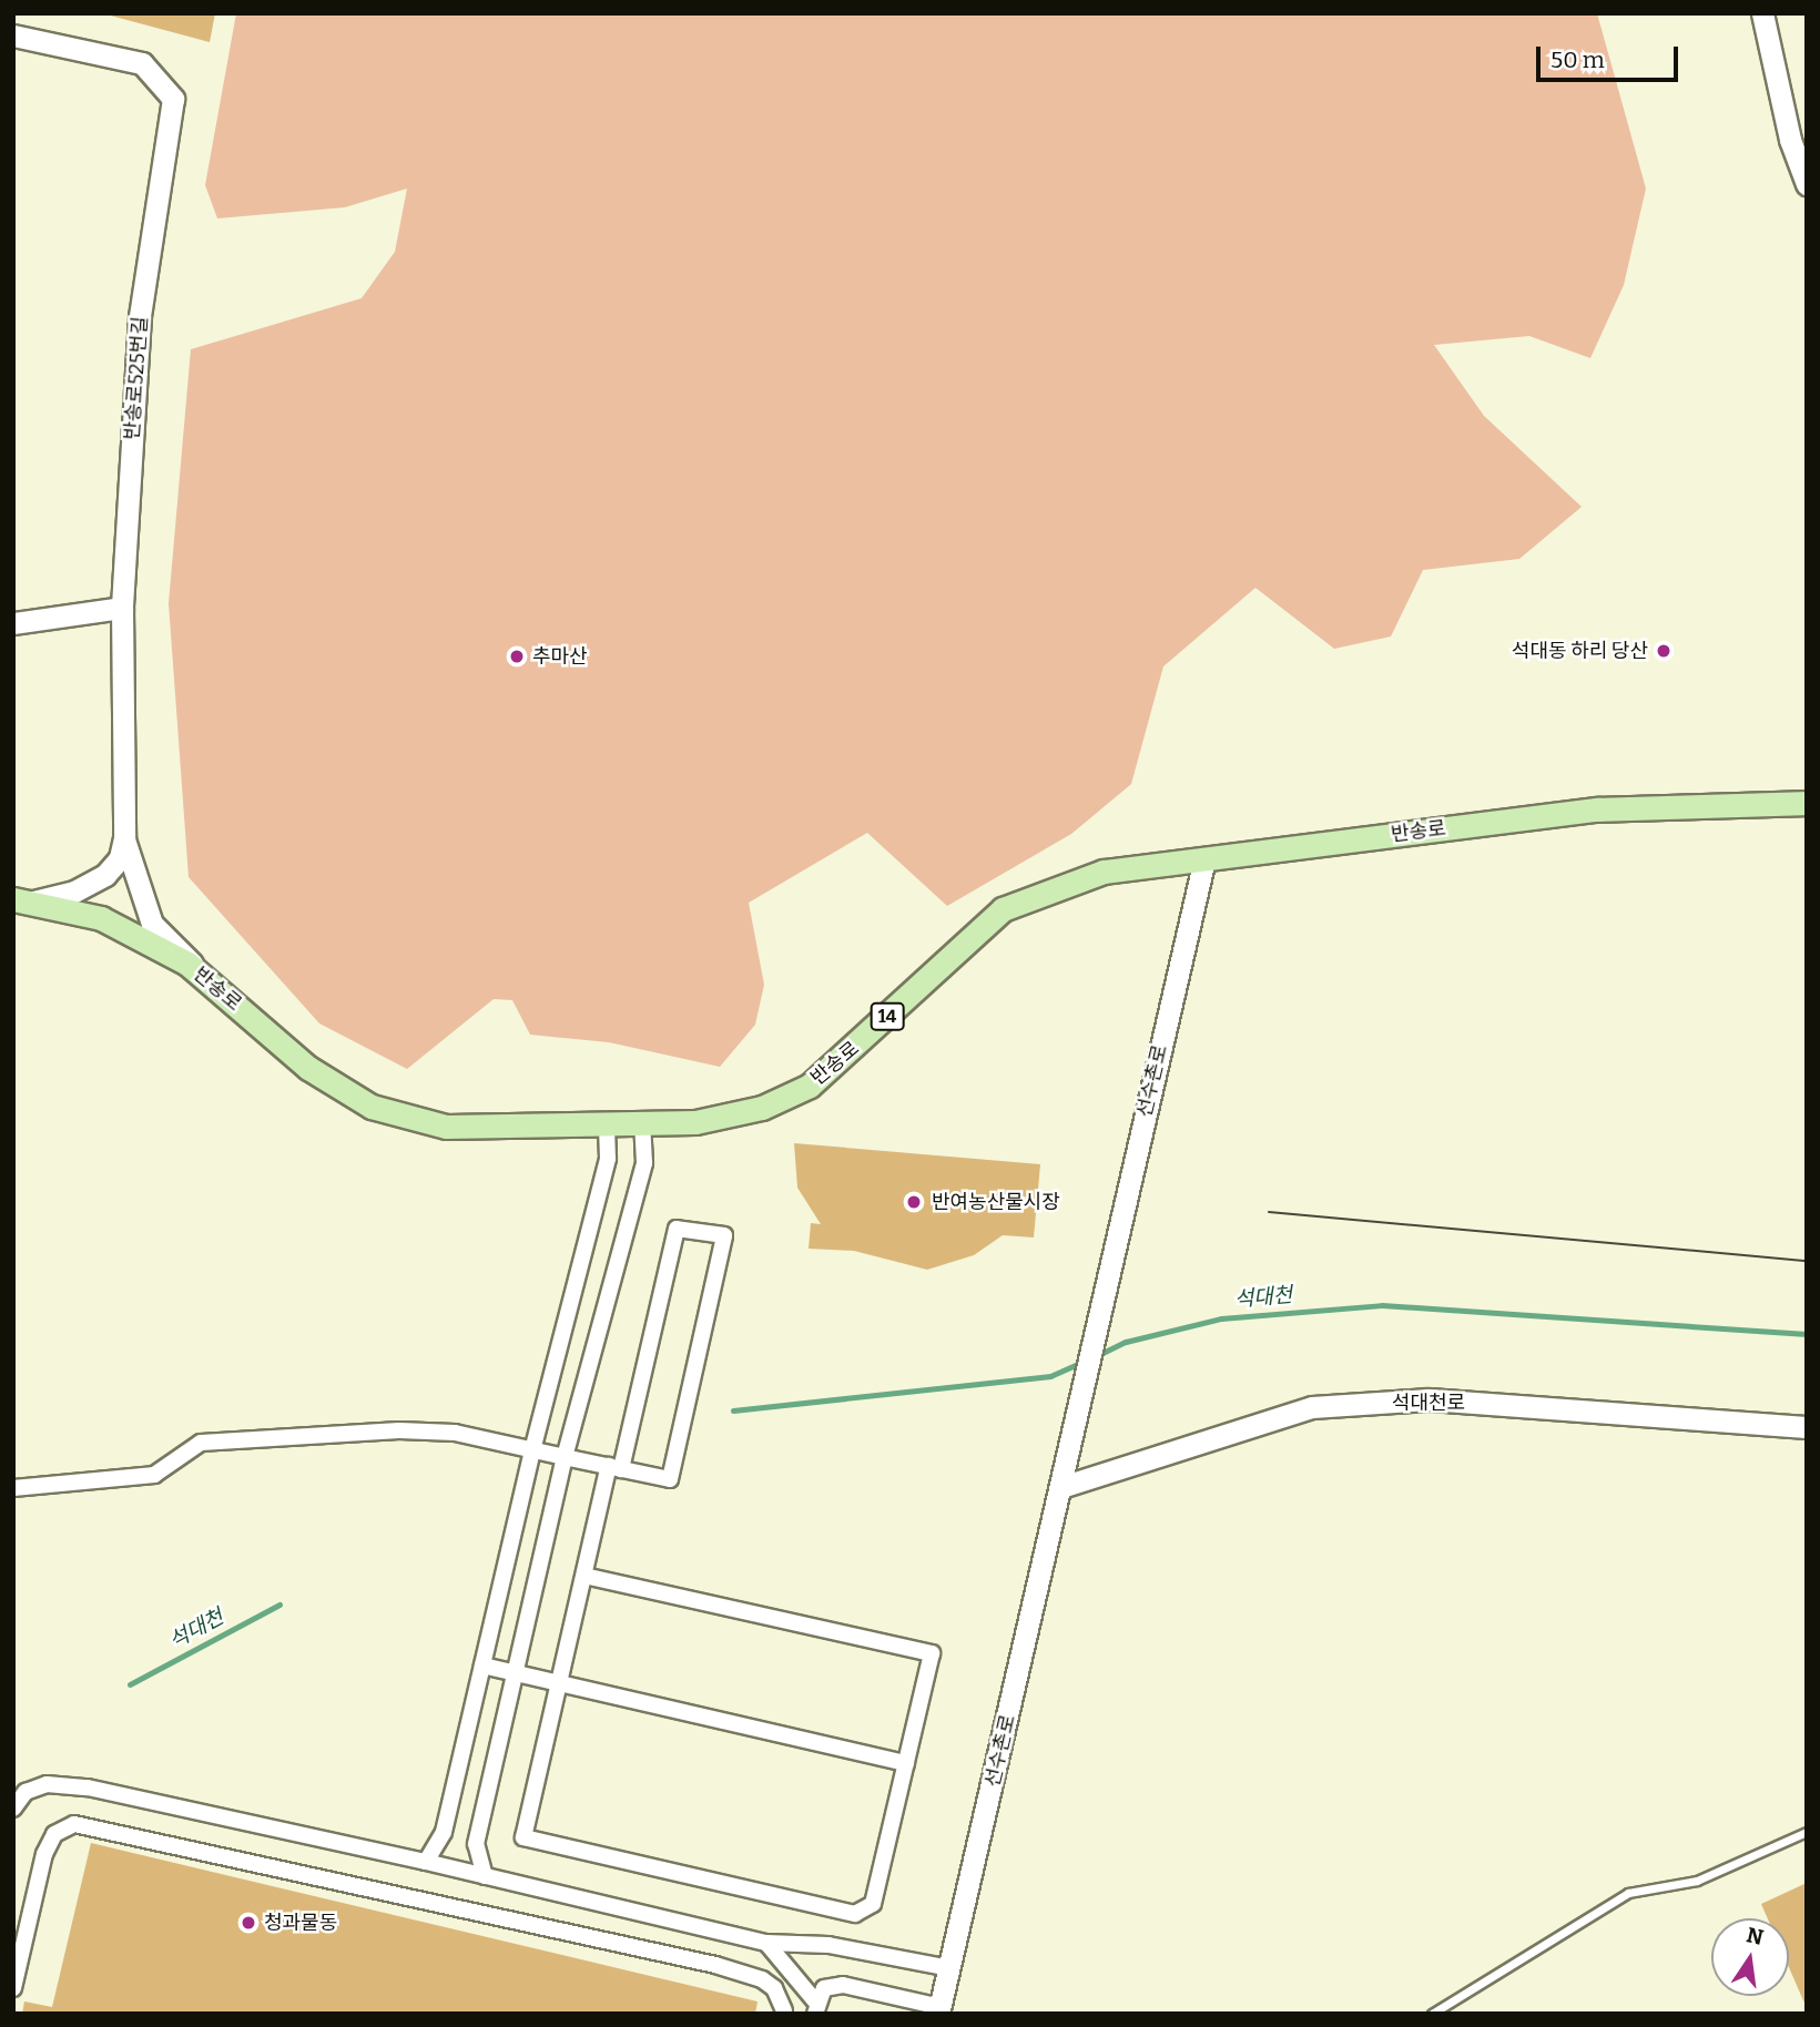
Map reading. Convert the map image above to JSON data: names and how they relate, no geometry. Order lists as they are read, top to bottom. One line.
{"streets":{"main road":["반송로525번길","반송로","14","선수촌로","석대천로"]},"crossings":[["반송로","선수촌로"],["선수촌로","석대천로"]],"water":["석대천"],"places":["석대동 하리 당산","추마산","반여농산물시장","청과물동"],"scale_bar":"50 m","north":"top"}
